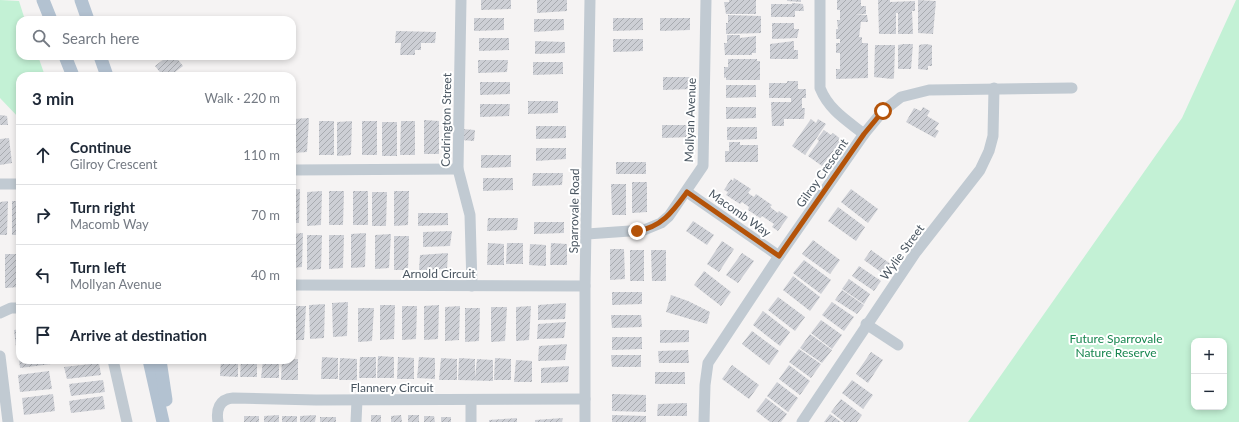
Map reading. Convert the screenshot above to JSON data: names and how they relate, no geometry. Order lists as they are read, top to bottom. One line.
{"streets":{"street":["Codrington Street","Mollyan Avenue","Gilroy Crescent","Sparrovale Road","Macomb Way","Wylie Street","Arnold Circuit","Flannery Circuit"]},"crossings":[["Codrington Street","Arnold Circuit"],["Mollyan Avenue","Sparrovale Road"],["Mollyan Avenue","Macomb Way"],["Gilroy Crescent","Macomb Way"],["Gilroy Crescent","Wylie Street"],["Sparrovale Road","Arnold Circuit"],["Sparrovale Road","Flannery Circuit"]],"parks":["Future Sparrovale Nature Reserve"],"page":{"search":"Search here","heading":["3 min","Walk · 220 m"],"list":[["Continue","Gilroy Crescent","110 m"],["Turn right","Macomb Way","70 m"],["Turn left","Mollyan Avenue","40 m"],"Arrive at destination"],"map_buttons":["+","−"]}}
